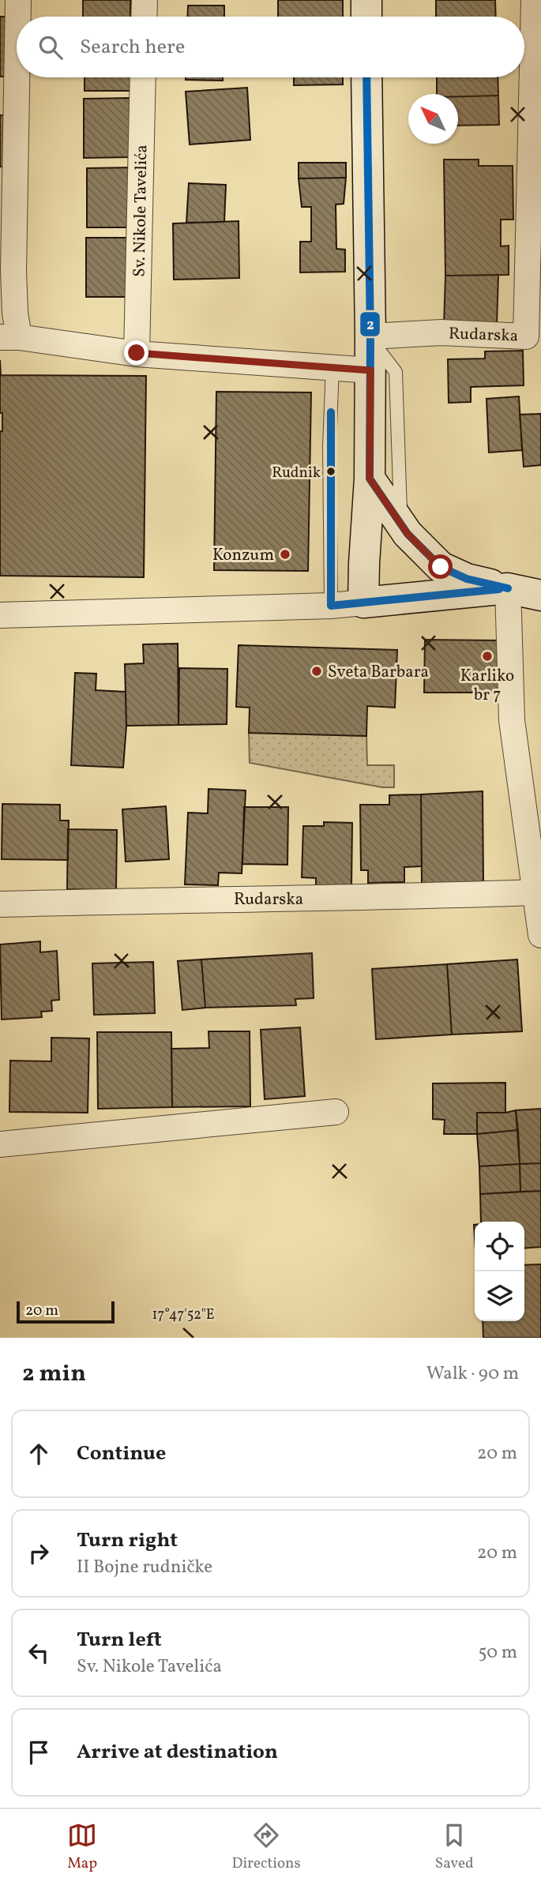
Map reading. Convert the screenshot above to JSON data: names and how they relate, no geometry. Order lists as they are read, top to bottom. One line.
{"streets":{"street":["Sv. Nikole Tavelića","Rudarska"]},"places":["Rudnik","Konzum","Karliko br 7","Sveta Barbara"],"lines":["transit line 2"],"scale_bar":"20 m","north":"top left","page":{"search":"Search here","scale":"20 m","heading":["2 min","Walk · 90 m"],"list":[["Continue","20 m"],["Turn right","II Bojne rudničke","20 m"],["Turn left","Sv. Nikole Tavelića","50 m"],"Arrive at destination"],"nav":["Map","Directions","Saved"]},"coordinates":["17°47'52\"E"]}
